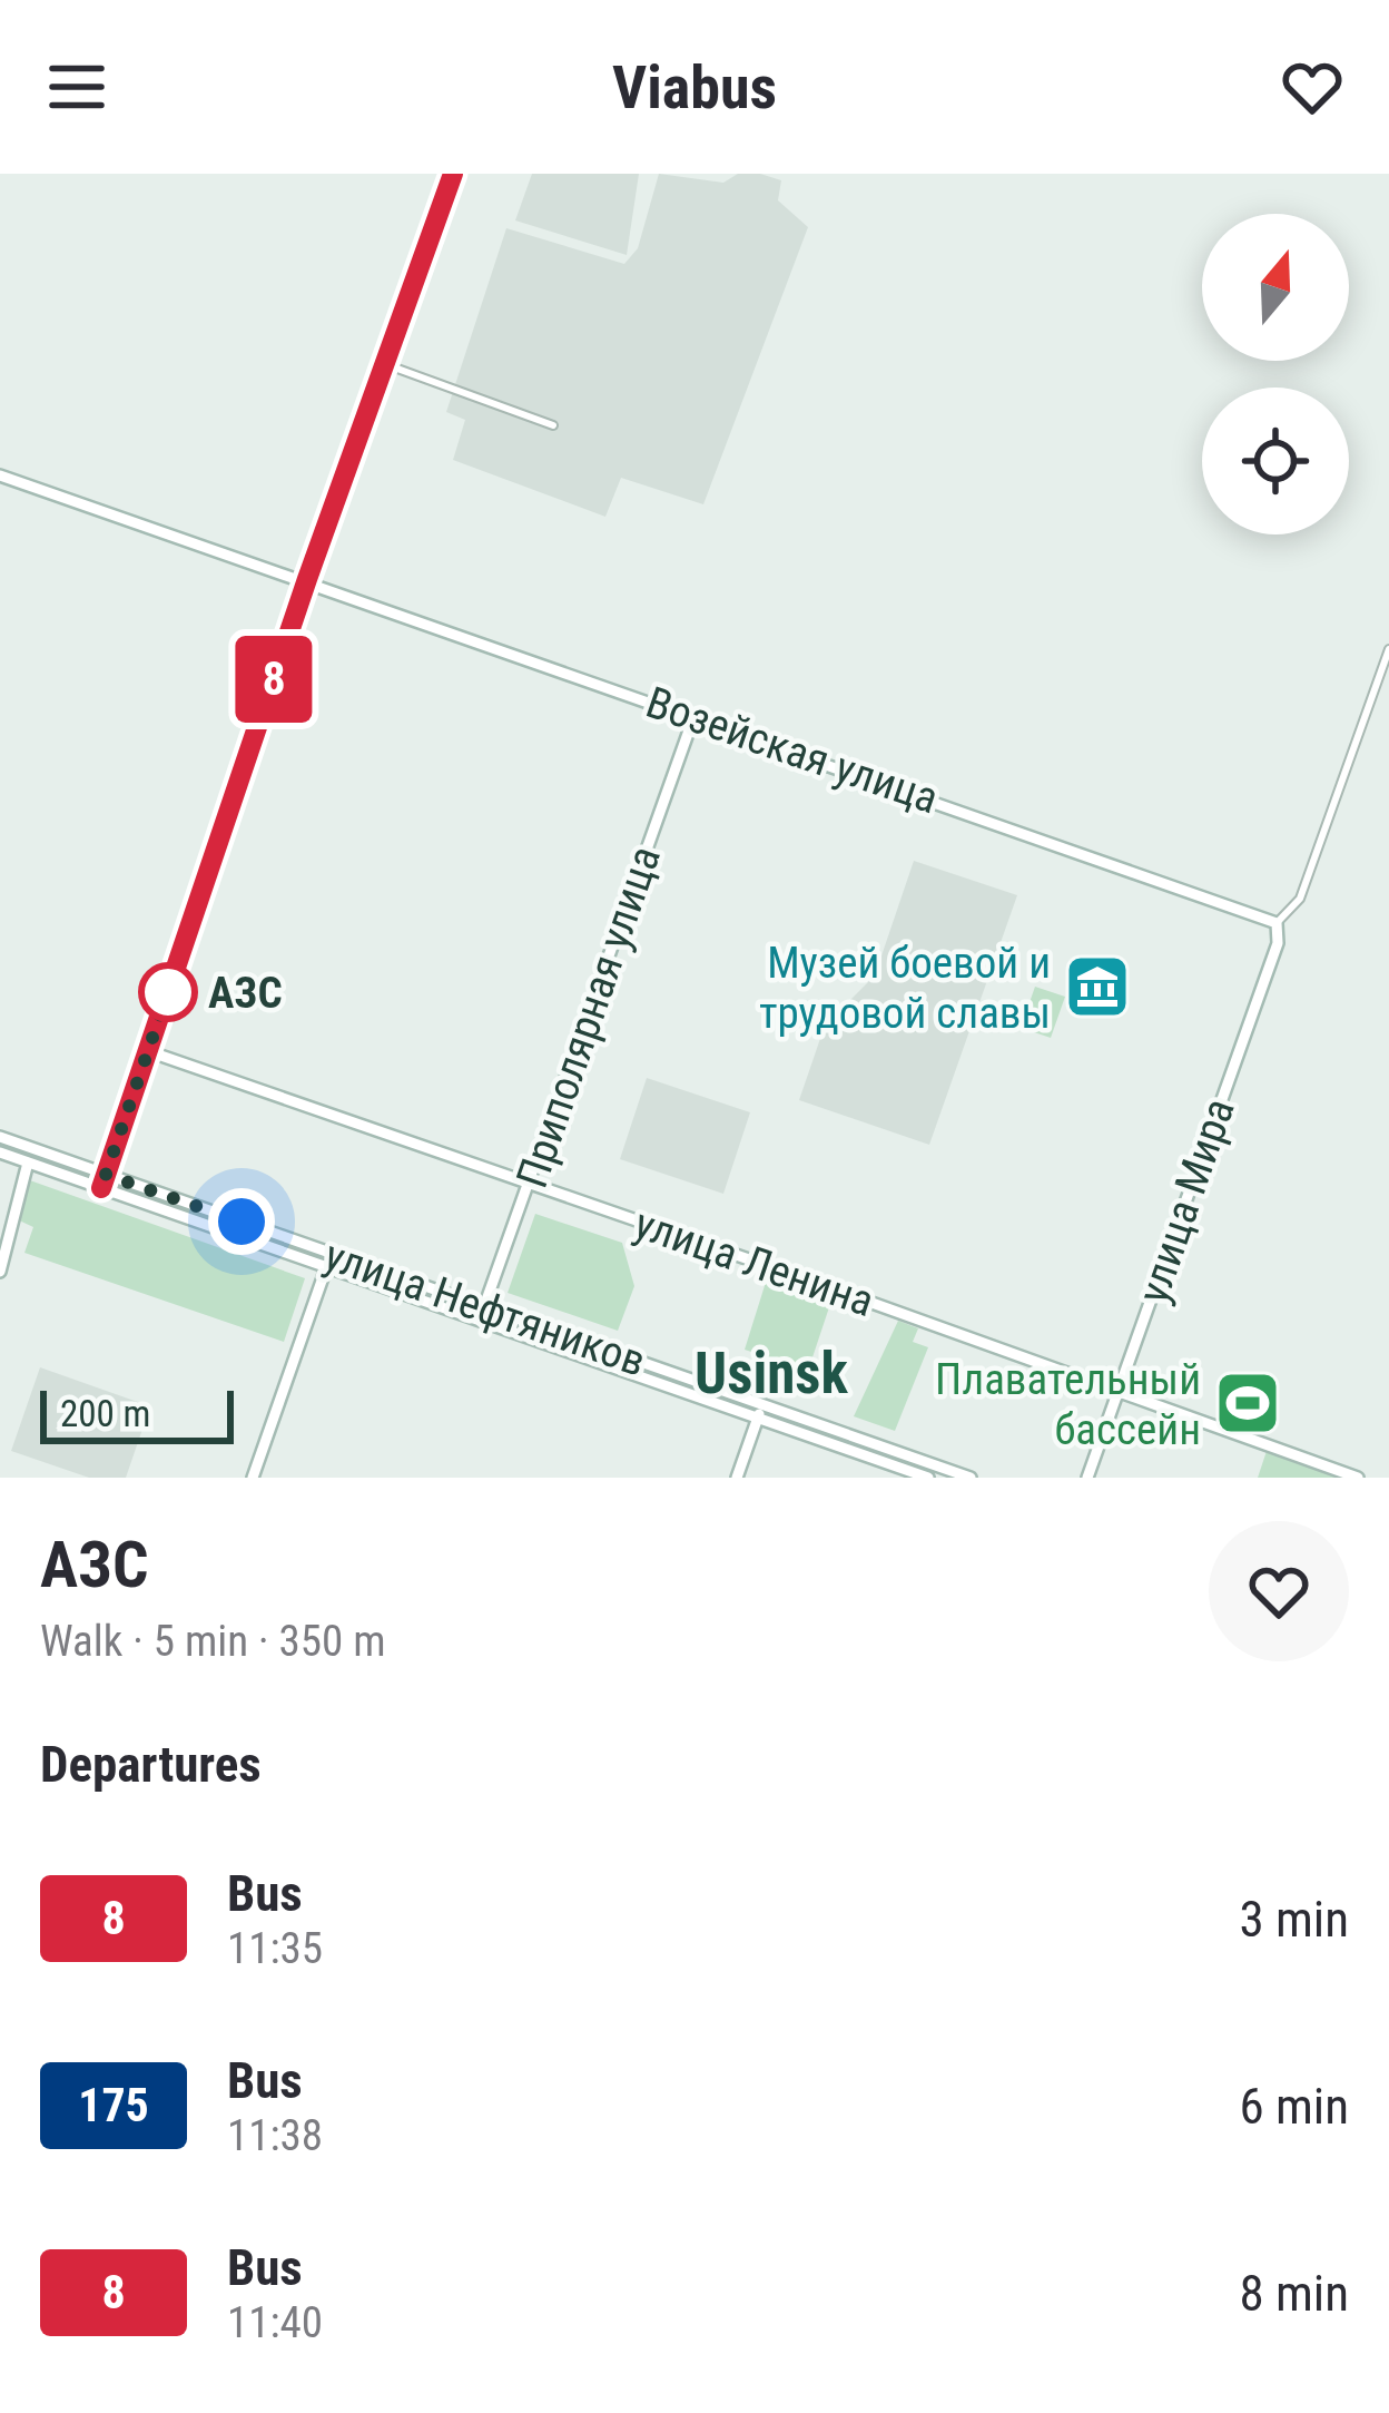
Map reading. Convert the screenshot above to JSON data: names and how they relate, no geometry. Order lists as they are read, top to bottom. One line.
{"streets":{"main road":["Возейская улица","Приполярная улица","улица Мира","улица Ленина","улица Нефтяников"]},"crossings":[["Возейская улица","Приполярная улица"],["Возейская улица","улица Мира"],["Приполярная улица","улица Ленина"],["Приполярная улица","улица Нефтяников"],["улица Мира","улица Ленина"]],"districts":["Usinsk"],"places":{"museum":["Музей боевой и трудовой славы"],"other":["АЗС"],"sports":["Плавательный бассейн"]},"lines":["bus line 8"],"scale_bar":"200 m","north":"top","page":{"header":"Viabus","on_map":"8","scale":"200 m","heading":[["АЗС","Walk · 5 min · 350 m"],"Departures"],"list":[{"mark":"8","name":"Bus","note":"11:35","value":"3 min"},{"mark":"175","name":"Bus","note":"11:38","value":"6 min"},{"mark":"8","name":"Bus","note":"11:40","value":"8 min"}]}}
